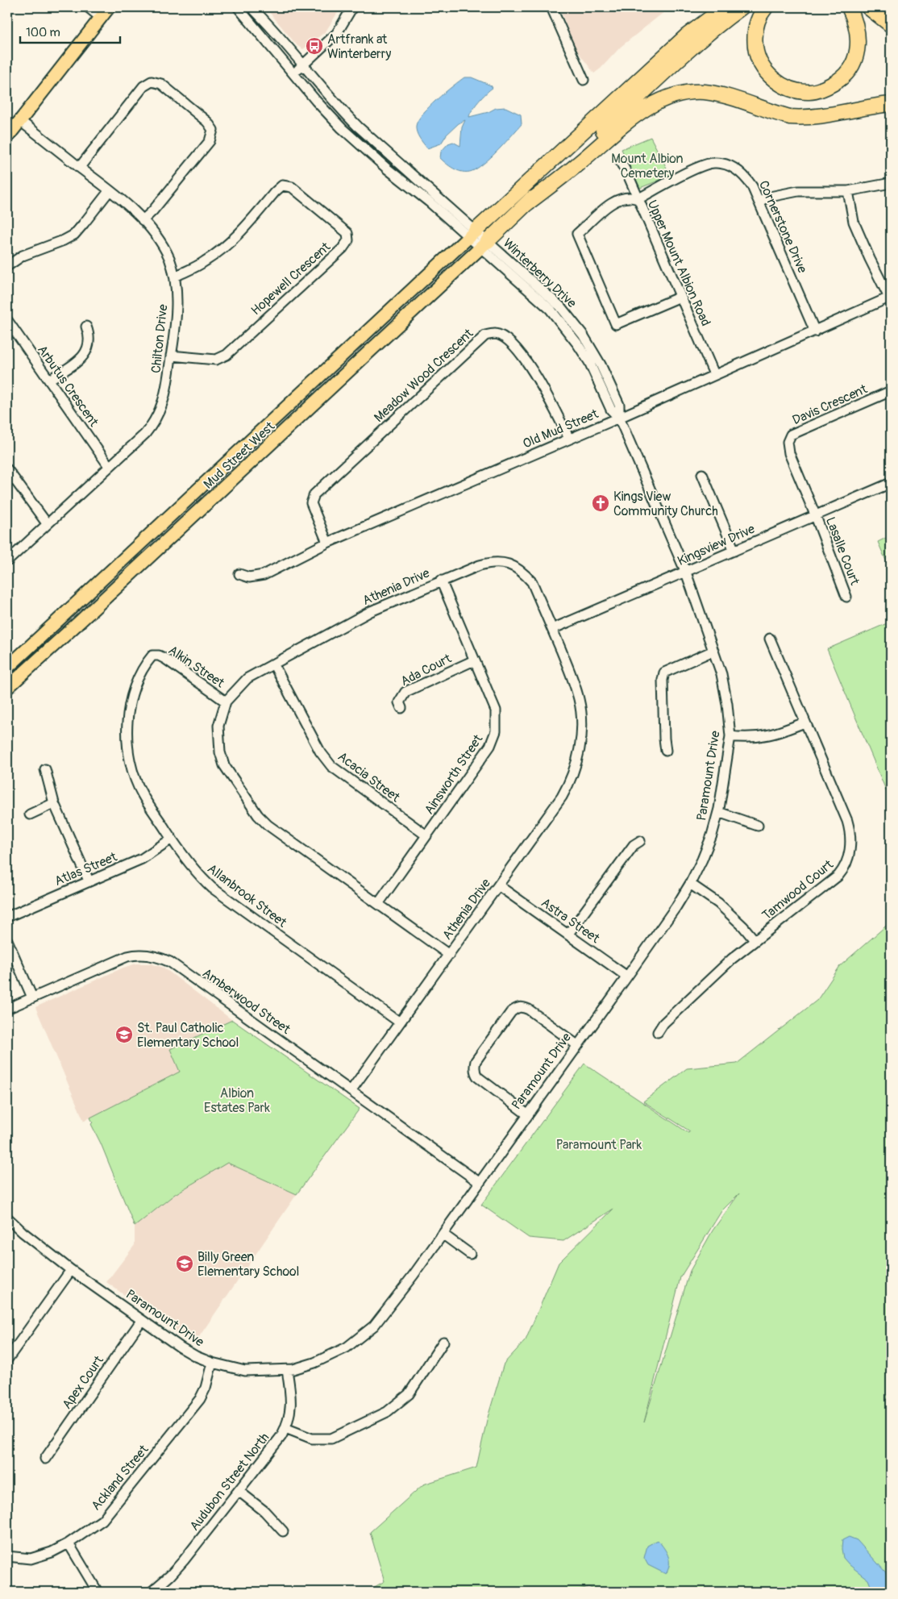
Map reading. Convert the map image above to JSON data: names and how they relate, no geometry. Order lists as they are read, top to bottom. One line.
{"streets":{"main road":["Mud Street West"],"street":["Cornerstone Drive","Upper Mount Albion Road","Winterberry Drive","Hopewell Crescent","Chilton Drive","Meadow Wood Crescent","Arbutus Crescent","Davis Crescent","Old Mud Street","Kingsview Drive","Lasalle Court","Athenia Drive","Alkin Street","Ada Court","Ainsworth Street","Paramount Drive","Acacia Street","Atlas Street","Tamwood Court","Allanbrook Street","Astra Street","Amberwood Street","Apex Court","Ackland Street","Audubon Street North"]},"crossings":[["Cornerstone Drive","Upper Mount Albion Road"],["Cornerstone Drive","Old Mud Street"],["Upper Mount Albion Road","Old Mud Street"],["Winterberry Drive","Old Mud Street"],["Winterberry Drive","Mud Street West"],["Winterberry Drive","Paramount Drive"],["Hopewell Crescent","Chilton Drive"],["Chilton Drive","Arbutus Crescent"],["Meadow Wood Crescent","Old Mud Street"],["Davis Crescent","Kingsview Drive"],["Davis Crescent","Lasalle Court"],["Old Mud Street","Paramount Drive"],["Kingsview Drive","Lasalle Court"],["Kingsview Drive","Athenia Drive"],["Kingsview Drive","Paramount Drive"],["Athenia Drive","Alkin Street"],["Athenia Drive","Ainsworth Street"],["Athenia Drive","Acacia Street"],["Athenia Drive","Allanbrook Street"],["Athenia Drive","Astra Street"],["Athenia Drive","Amberwood Street"],["Alkin Street","Allanbrook Street"],["Ada Court","Ainsworth Street"],["Ainsworth Street","Acacia Street"],["Paramount Drive","Astra Street"],["Paramount Drive","Amberwood Street"],["Paramount Drive","Apex Court"],["Paramount Drive","Ackland Street"],["Paramount Drive","Audubon Street North"],["Atlas Street","Allanbrook Street"]],"parks":["Mount Albion Cemetery","Albion Estates Park","Paramount Park"],"places":{"bus stop":["Artfrank at Winterberry"],"church":["Kings View Community Church"],"school or university":["St. Paul Catholic Elementary School","Billy Green Elementary School"]},"scale_bar":"100 m"}
